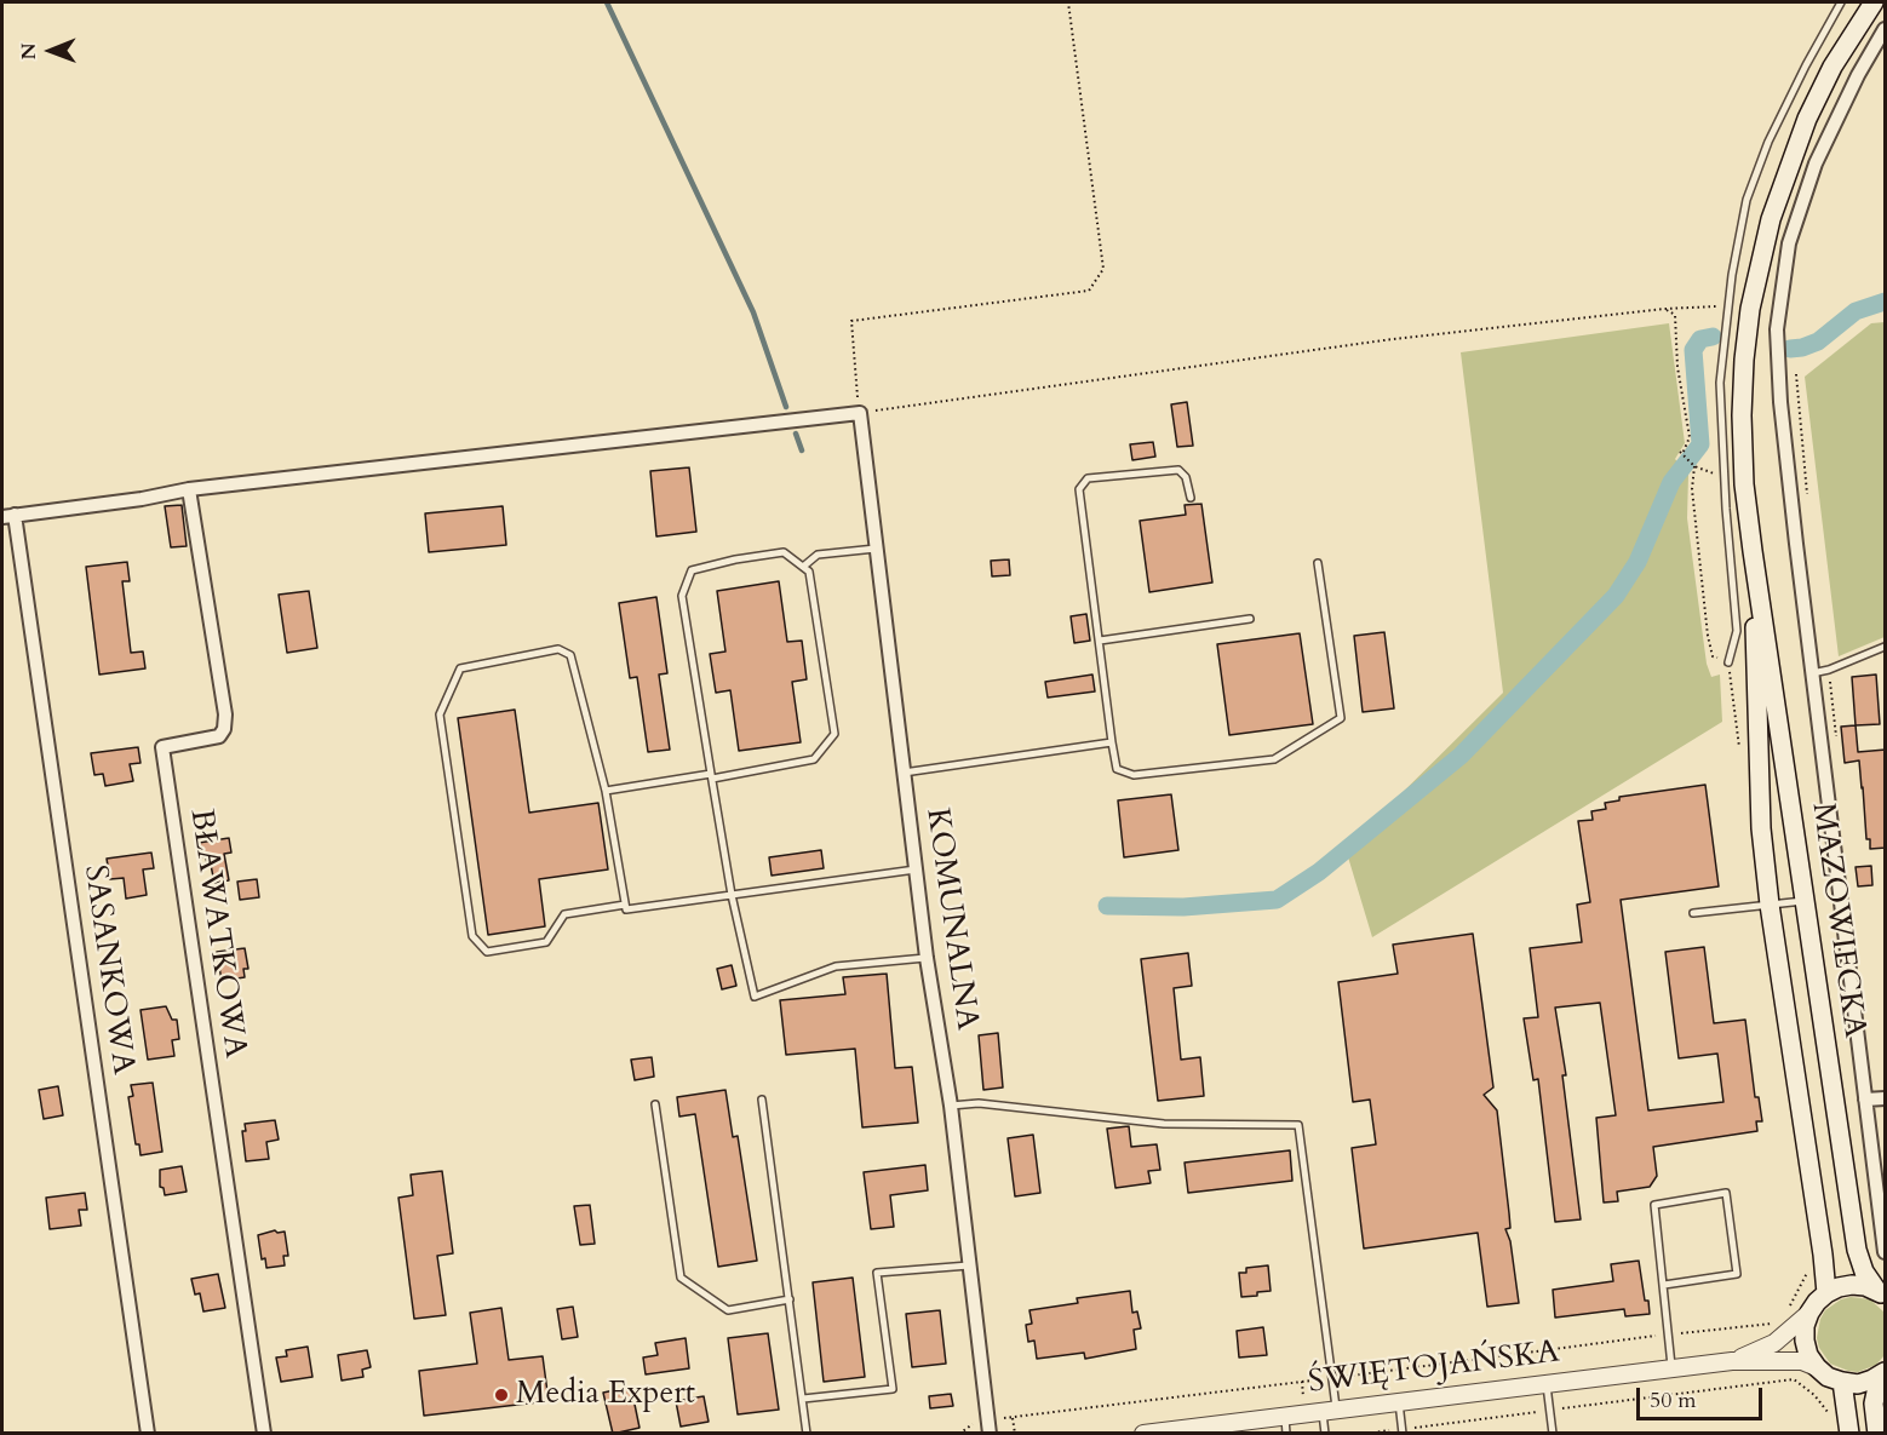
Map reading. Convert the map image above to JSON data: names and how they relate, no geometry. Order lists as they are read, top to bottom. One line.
{"streets":{"main road":["MAZOWIECKA"],"street":["KOMUNALNA","BŁAWATKOWA","SASANKOWA","ŚWIĘTOJAŃSKA"]},"places":["Media Expert"],"scale_bar":"50 m","north":"left"}
